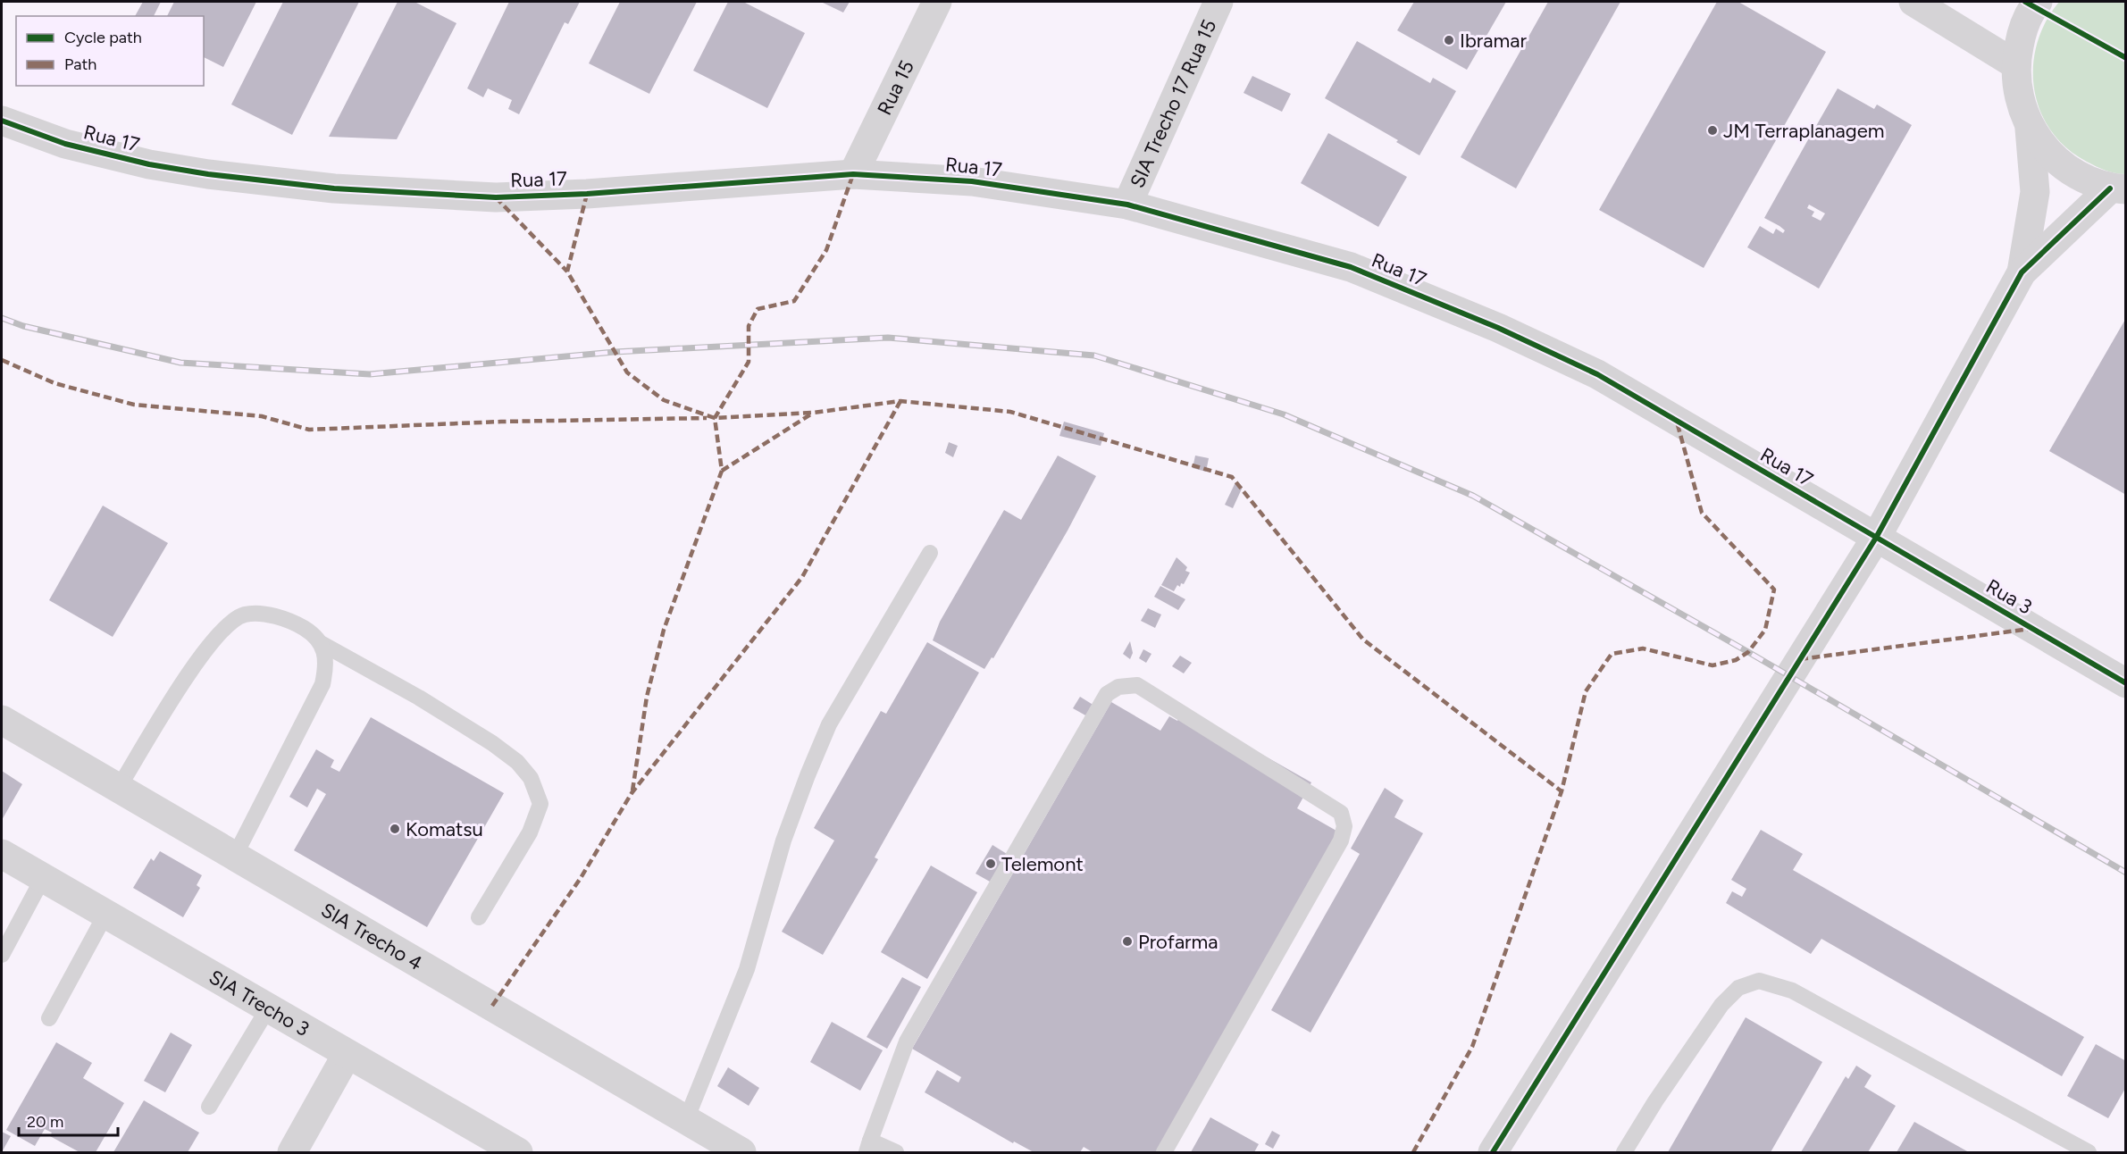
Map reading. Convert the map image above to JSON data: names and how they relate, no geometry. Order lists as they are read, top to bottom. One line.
{"streets":{"street":["Rua 15","SIA Trecho 17 Rua 15","Rua 17","Rua 3","SIA Trecho 4","SIA Trecho 3"]},"crossings":[["Rua 15","Rua 17"],["SIA Trecho 17 Rua 15","Rua 17"],["Rua 17","Rua 3"]],"places":["Ibramar","JM Terraplanagem","Komatsu","Telemont","Profarma"],"legend":["Cycle path","Path"],"scale_bar":"20 m"}
